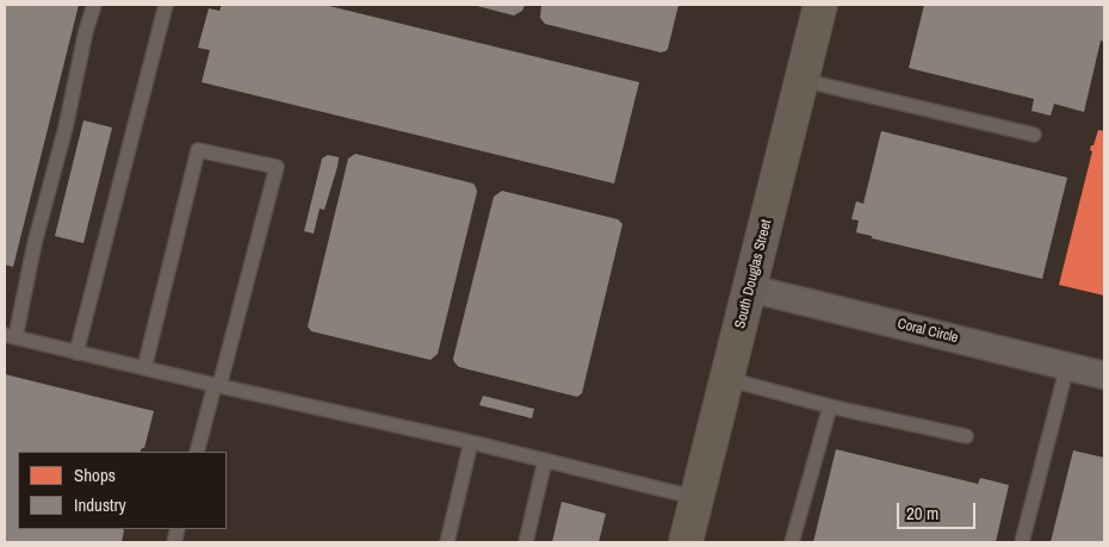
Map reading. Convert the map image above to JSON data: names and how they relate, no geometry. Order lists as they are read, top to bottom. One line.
{"streets":{"street":["South Douglas Street","Coral Circle"]},"crossings":[["South Douglas Street","Coral Circle"]],"legend":["Shops","Industry"],"scale_bar":"20 m"}
